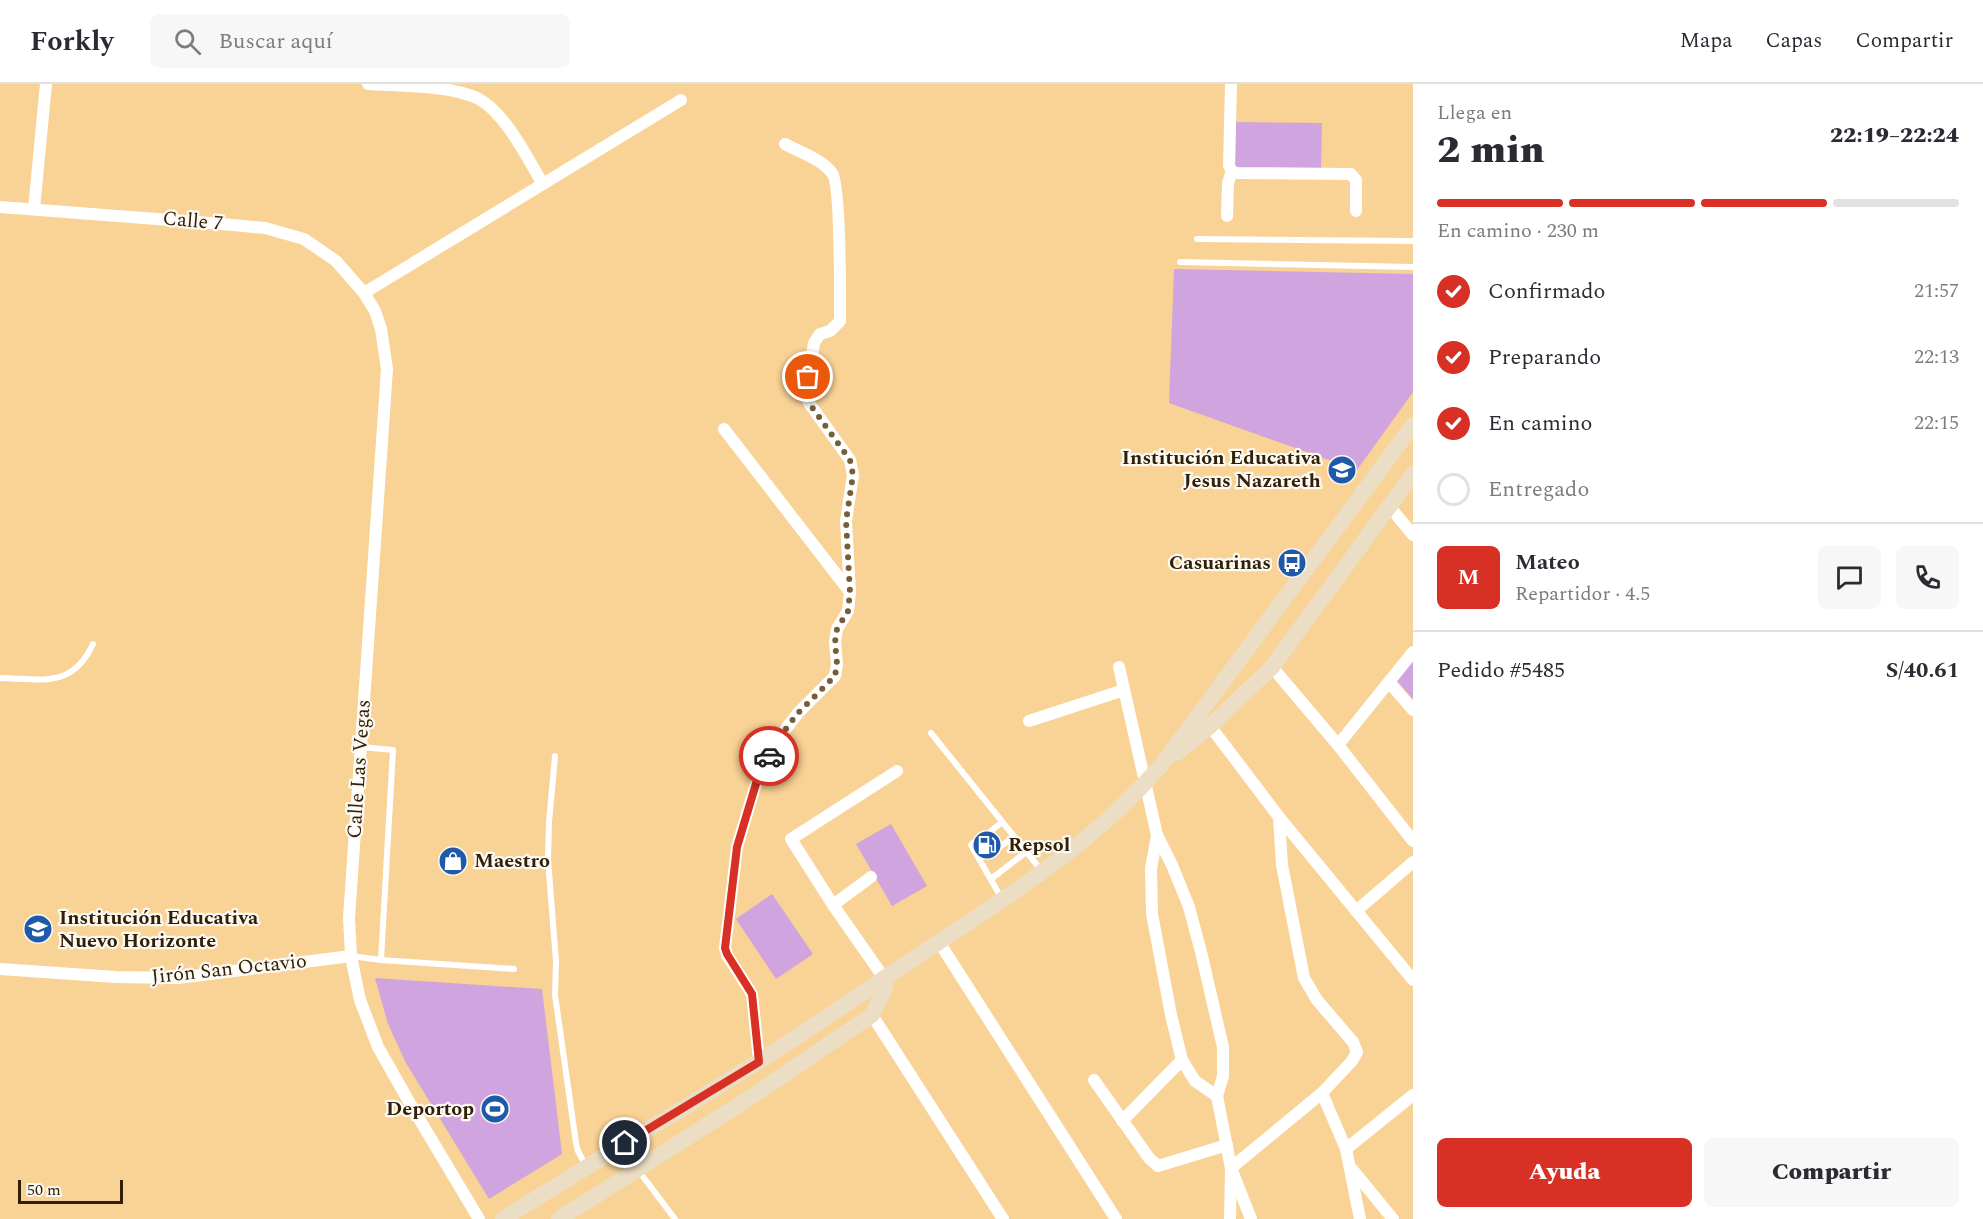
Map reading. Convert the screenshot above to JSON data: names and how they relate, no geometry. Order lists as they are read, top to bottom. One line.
{"streets":{"street":["Calle 7","Calle Las Vegas","Jirón San Octavio"]},"crossings":[["Calle 7","Calle Las Vegas"],["Calle Las Vegas","Jirón San Octavio"]],"places":{"school or university":["Institución Educativa Jesus Nazareth","Institución Educativa Nuevo Horizonte"],"bus stop":["Casuarinas"],"fuel station":["Repsol"],"shop":["Maestro"],"sports":["Deportop"]},"scale_bar":"50 m","page":{"header":"Forkly","search":"Buscar aquí","nav":["Mapa","Capas","Compartir"],"heading":["2 min","Llega en","22:19–22:24"],"panel":["Mateo","Repartidor · 4.5","Pedido #5485","S/40.61"],"bar":"En camino · 230 m","list":[["Confirmado","21:57"],["Preparando","22:13"],["En camino","22:15"],"Entregado"],"round":"M","buttons":["Ayuda","Compartir"],"scale":"50 m"}}
